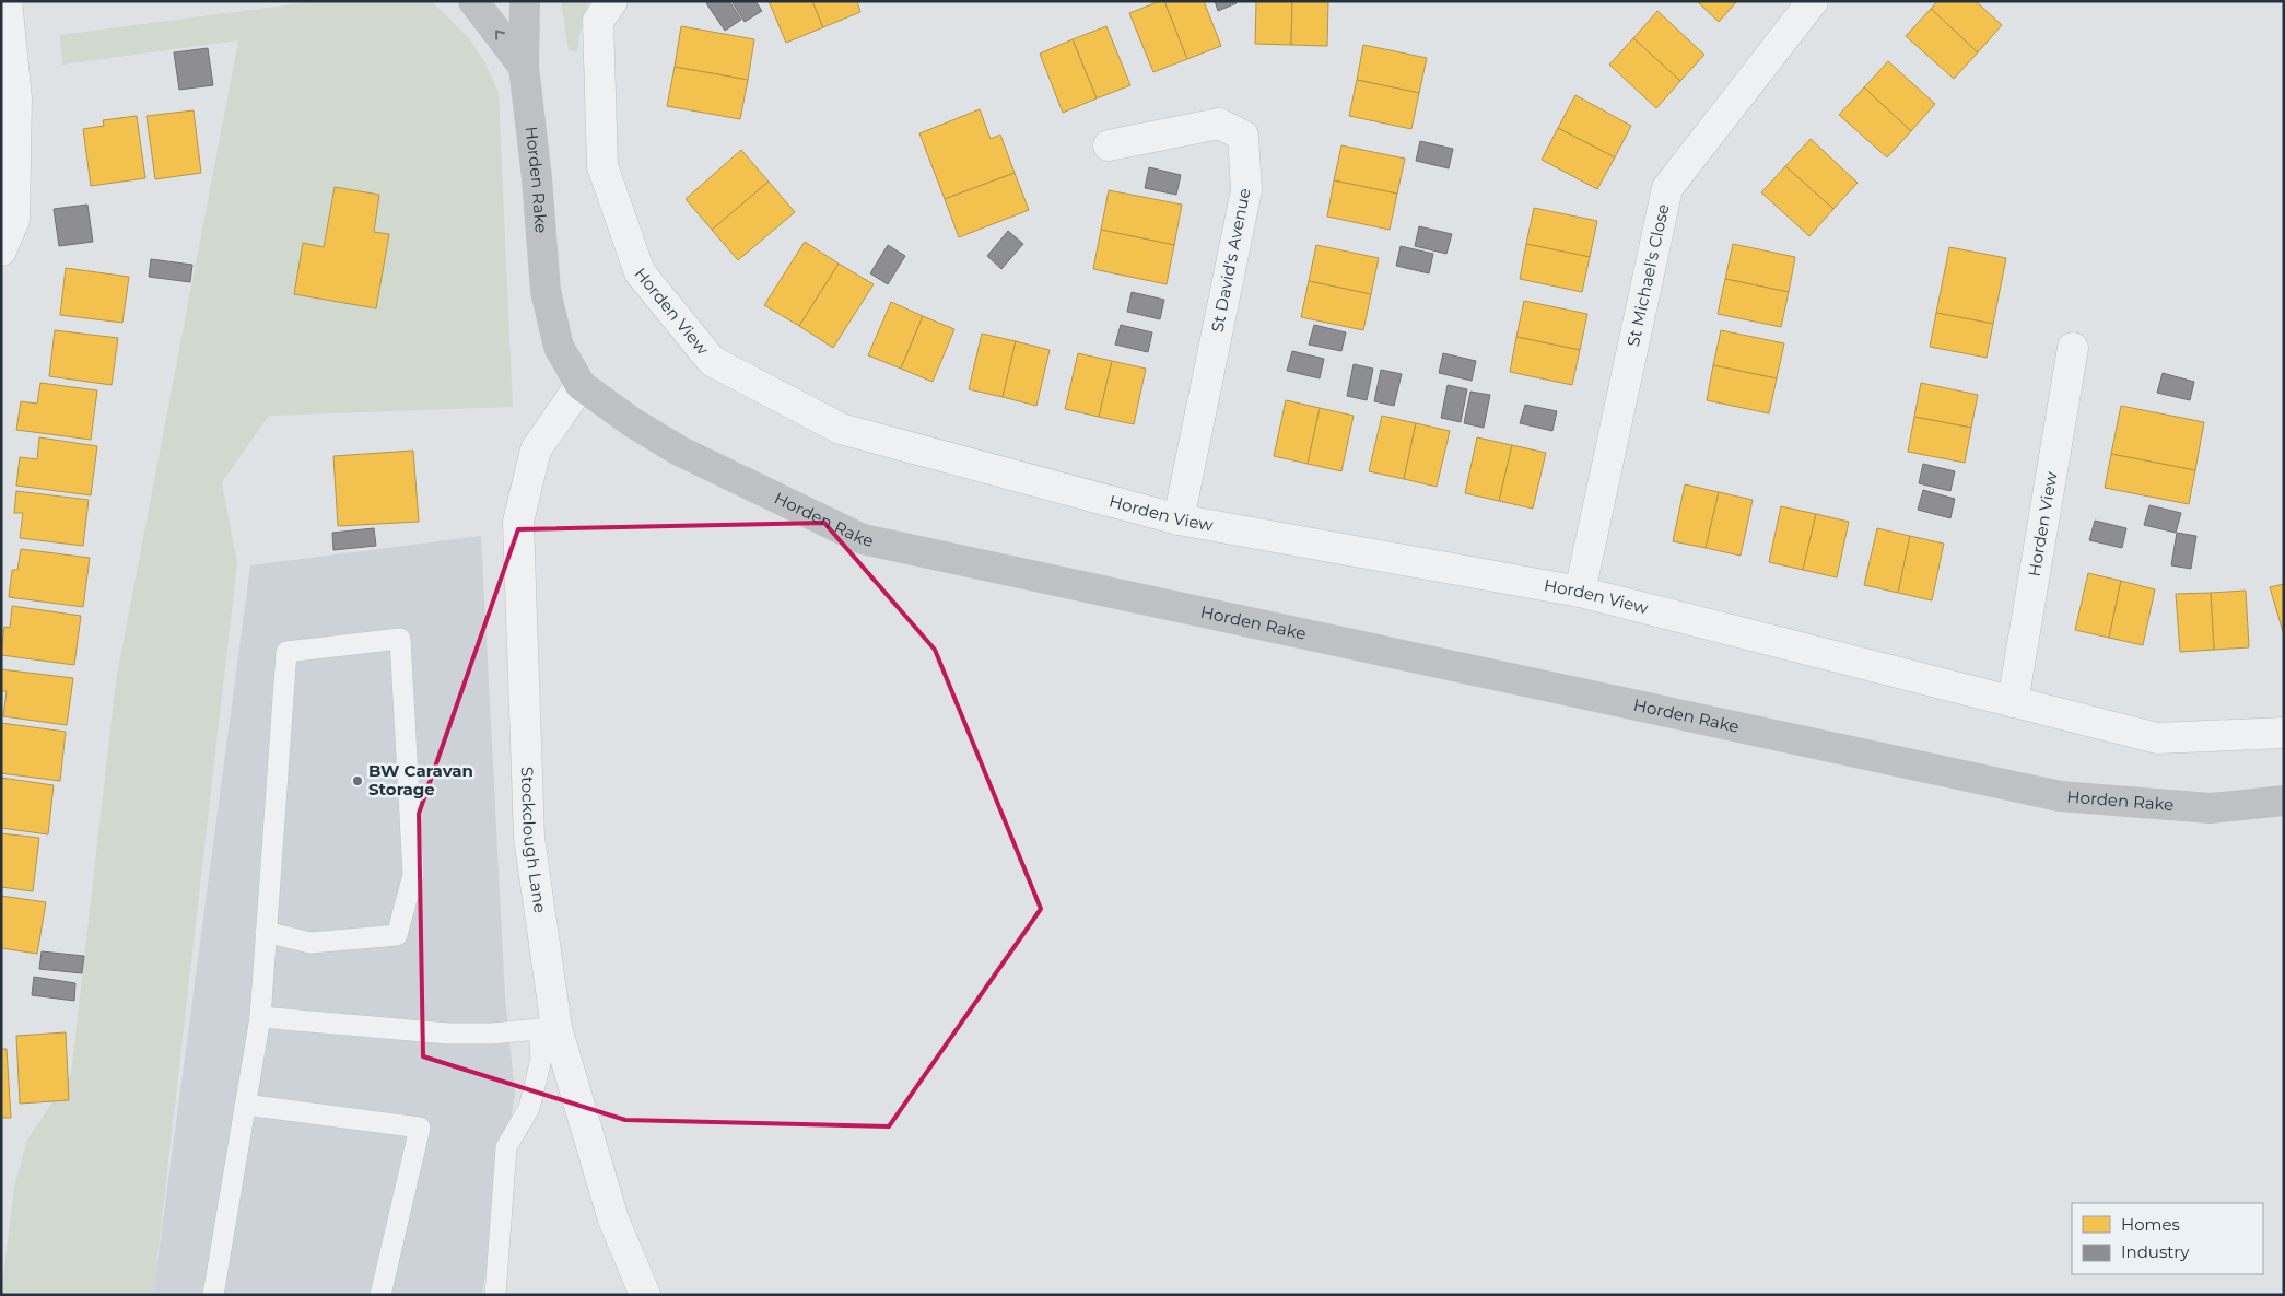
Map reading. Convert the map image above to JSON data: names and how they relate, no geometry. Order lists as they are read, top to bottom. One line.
{"streets":{"street":["Horden Rake","St David's Avenue","St Michael's Close","Horden View","Stockclough Lane"]},"crossings":[["Horden Rake","Stockclough Lane"],["St David's Avenue","Horden View"],["St Michael's Close","Horden View"]],"places":["BW Caravan Storage"],"legend":["Homes","Industry"]}
